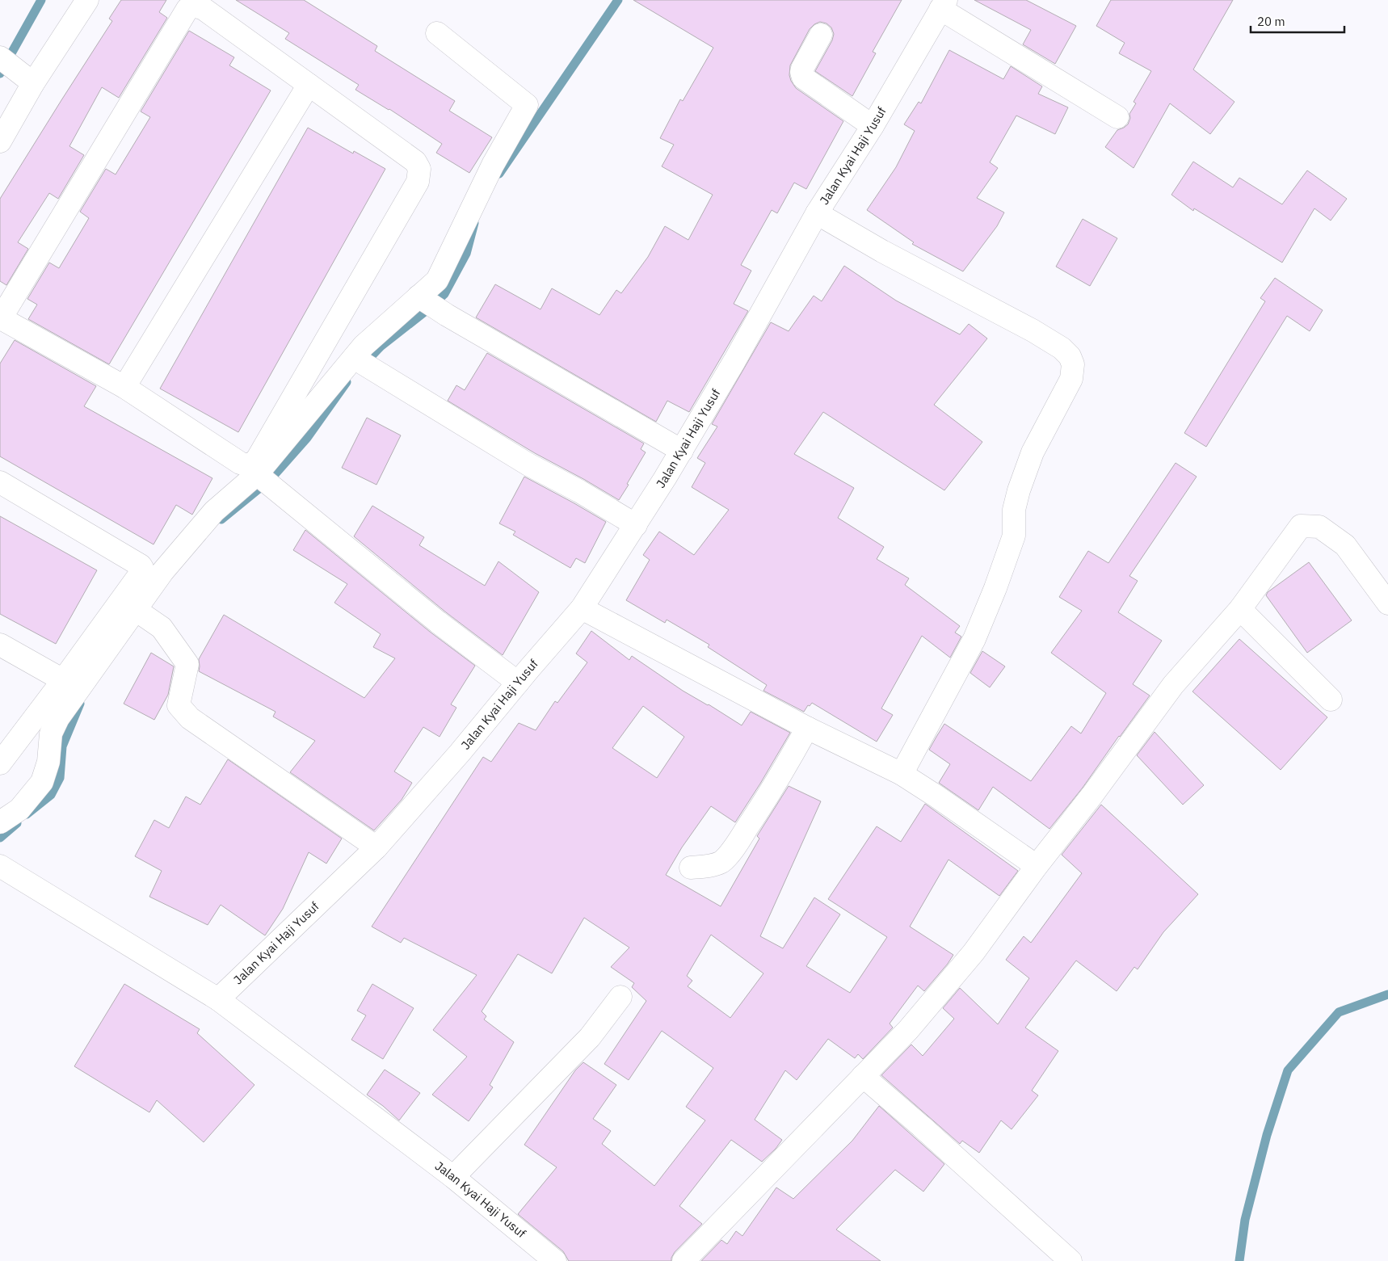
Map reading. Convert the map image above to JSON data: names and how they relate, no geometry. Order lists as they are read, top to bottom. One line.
{"streets":{"street":["Jalan Kyai Haji Yusuf"]},"scale_bar":"20 m"}
